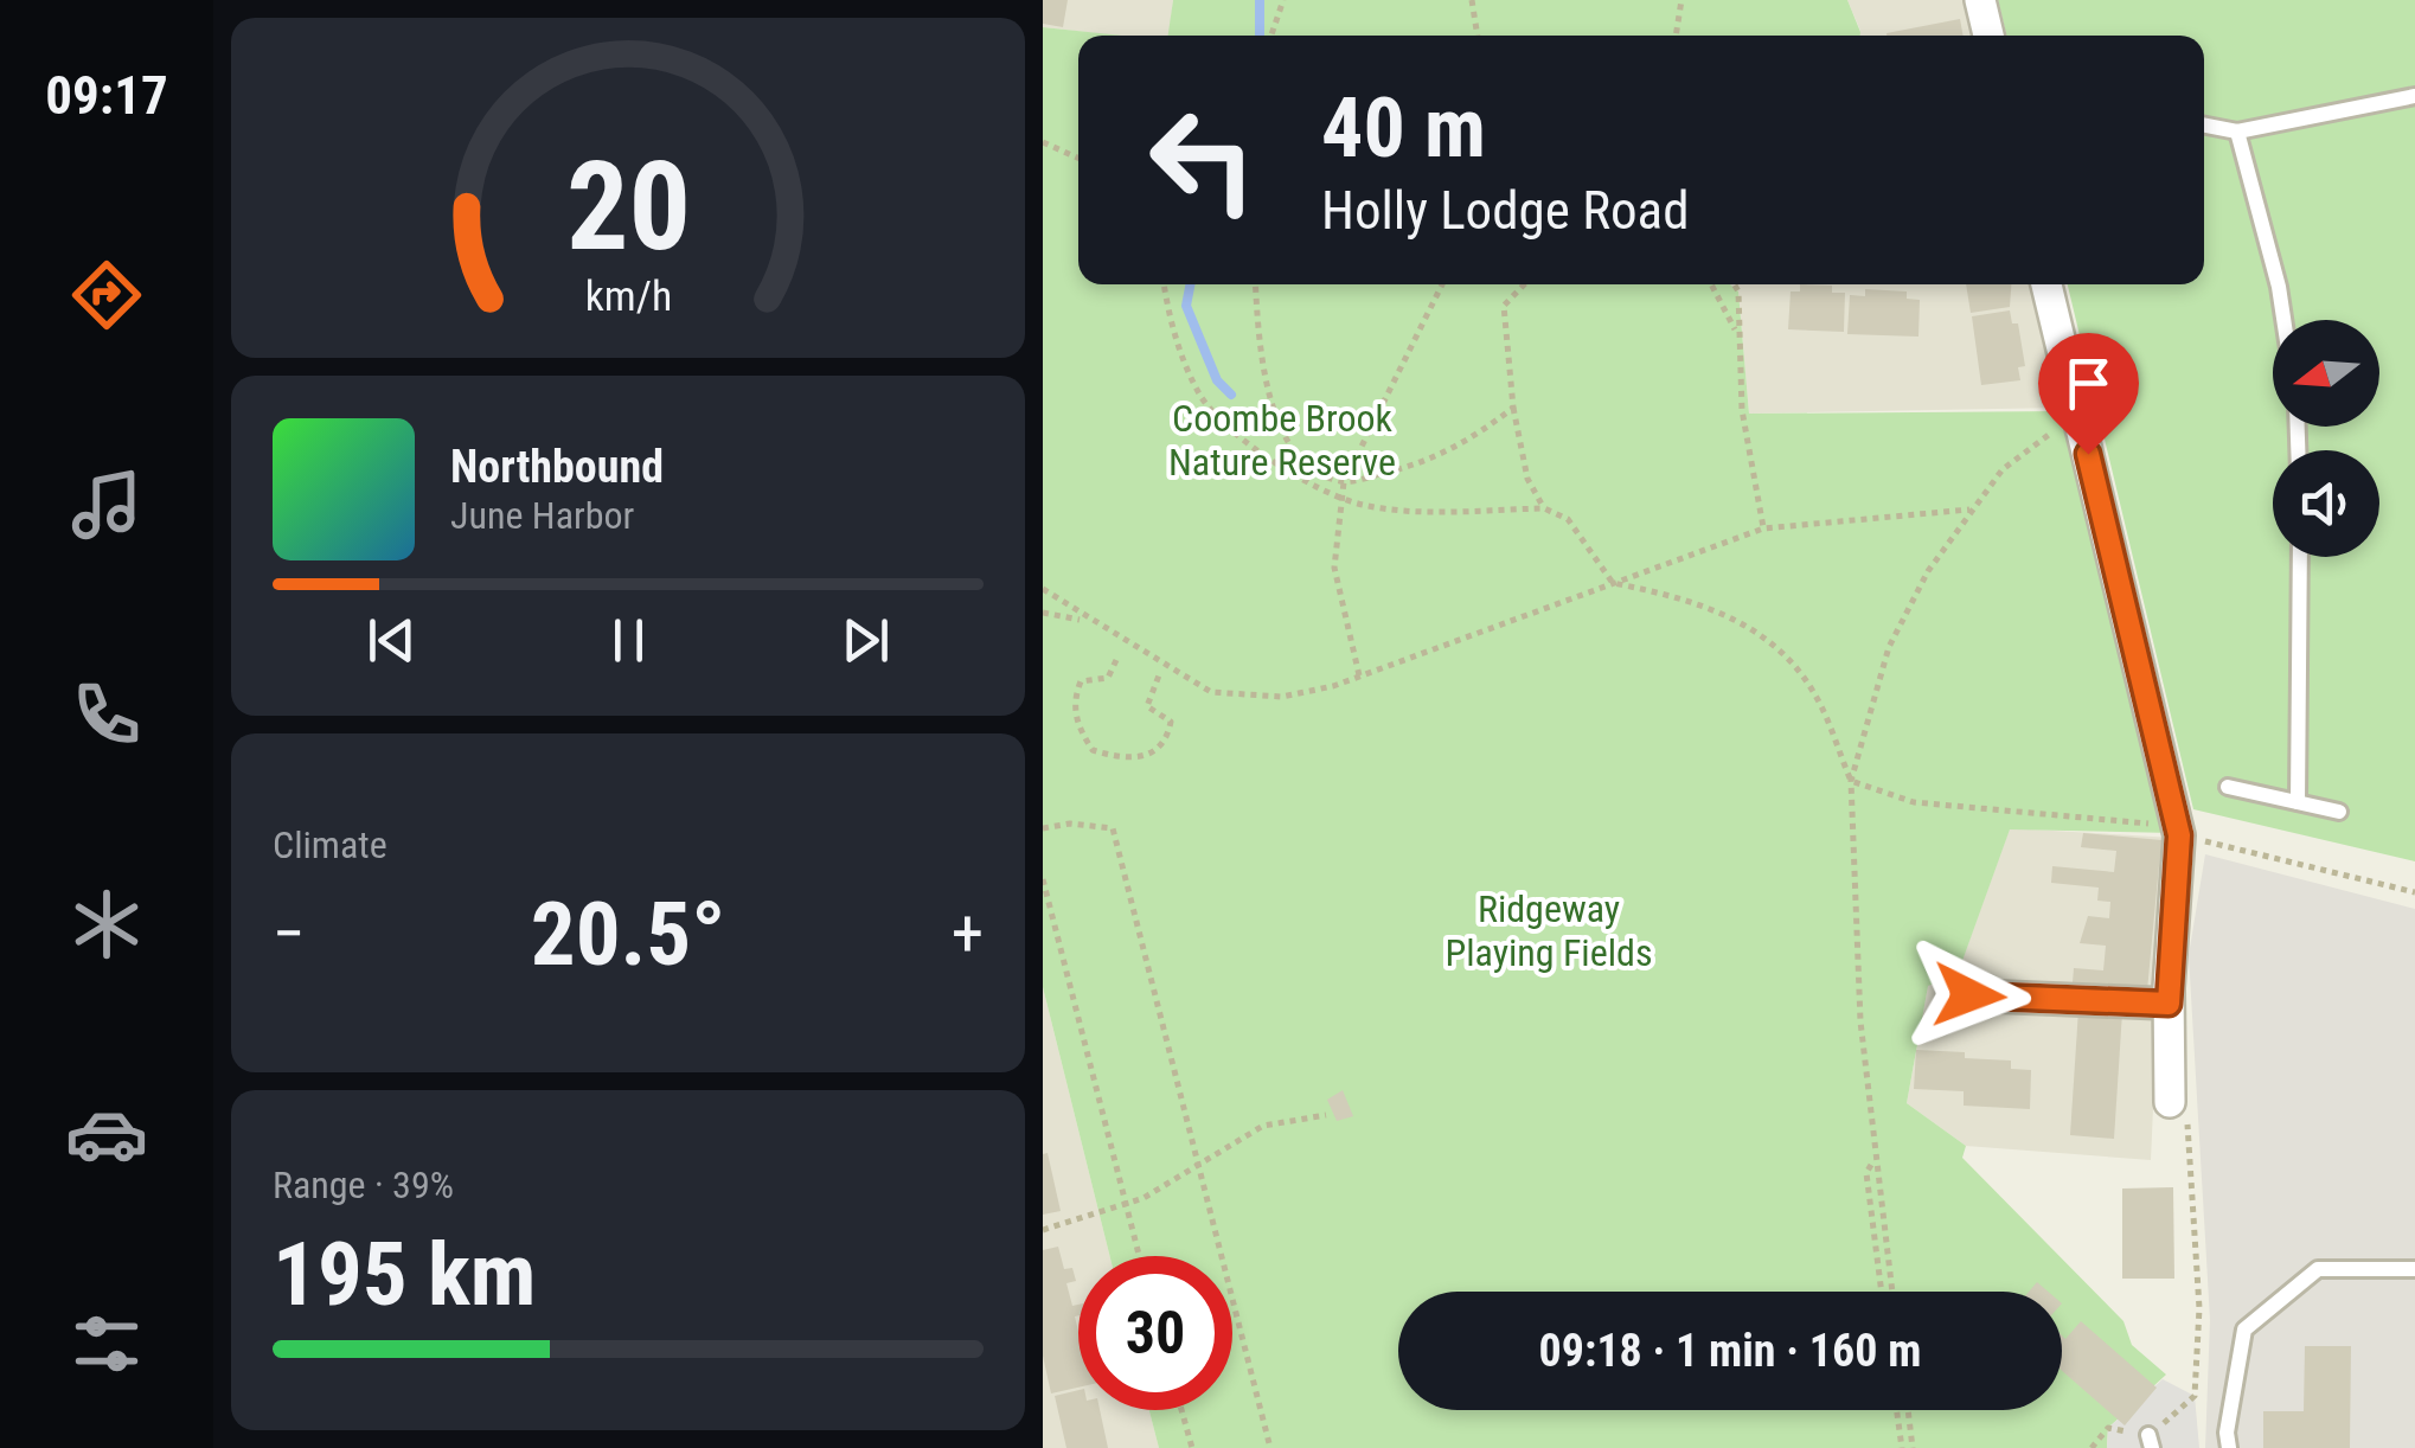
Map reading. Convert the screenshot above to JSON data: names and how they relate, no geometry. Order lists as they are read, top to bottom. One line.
{"parks":["Coombe Brook Nature Reserve","Ridgeway Playing Fields"],"north":"left","page":{"tabs":"09:17","turn":["40 m","Holly Lodge Road"],"song":["Northbound","June Harbor"],"tile":["Climate",["Range · 39%","195 km"]],"heat":["−","20.5°","+"],"limit":"30","trip":"09:18 · 1 min · 160 m","gauge":["20","km/h"]}}
